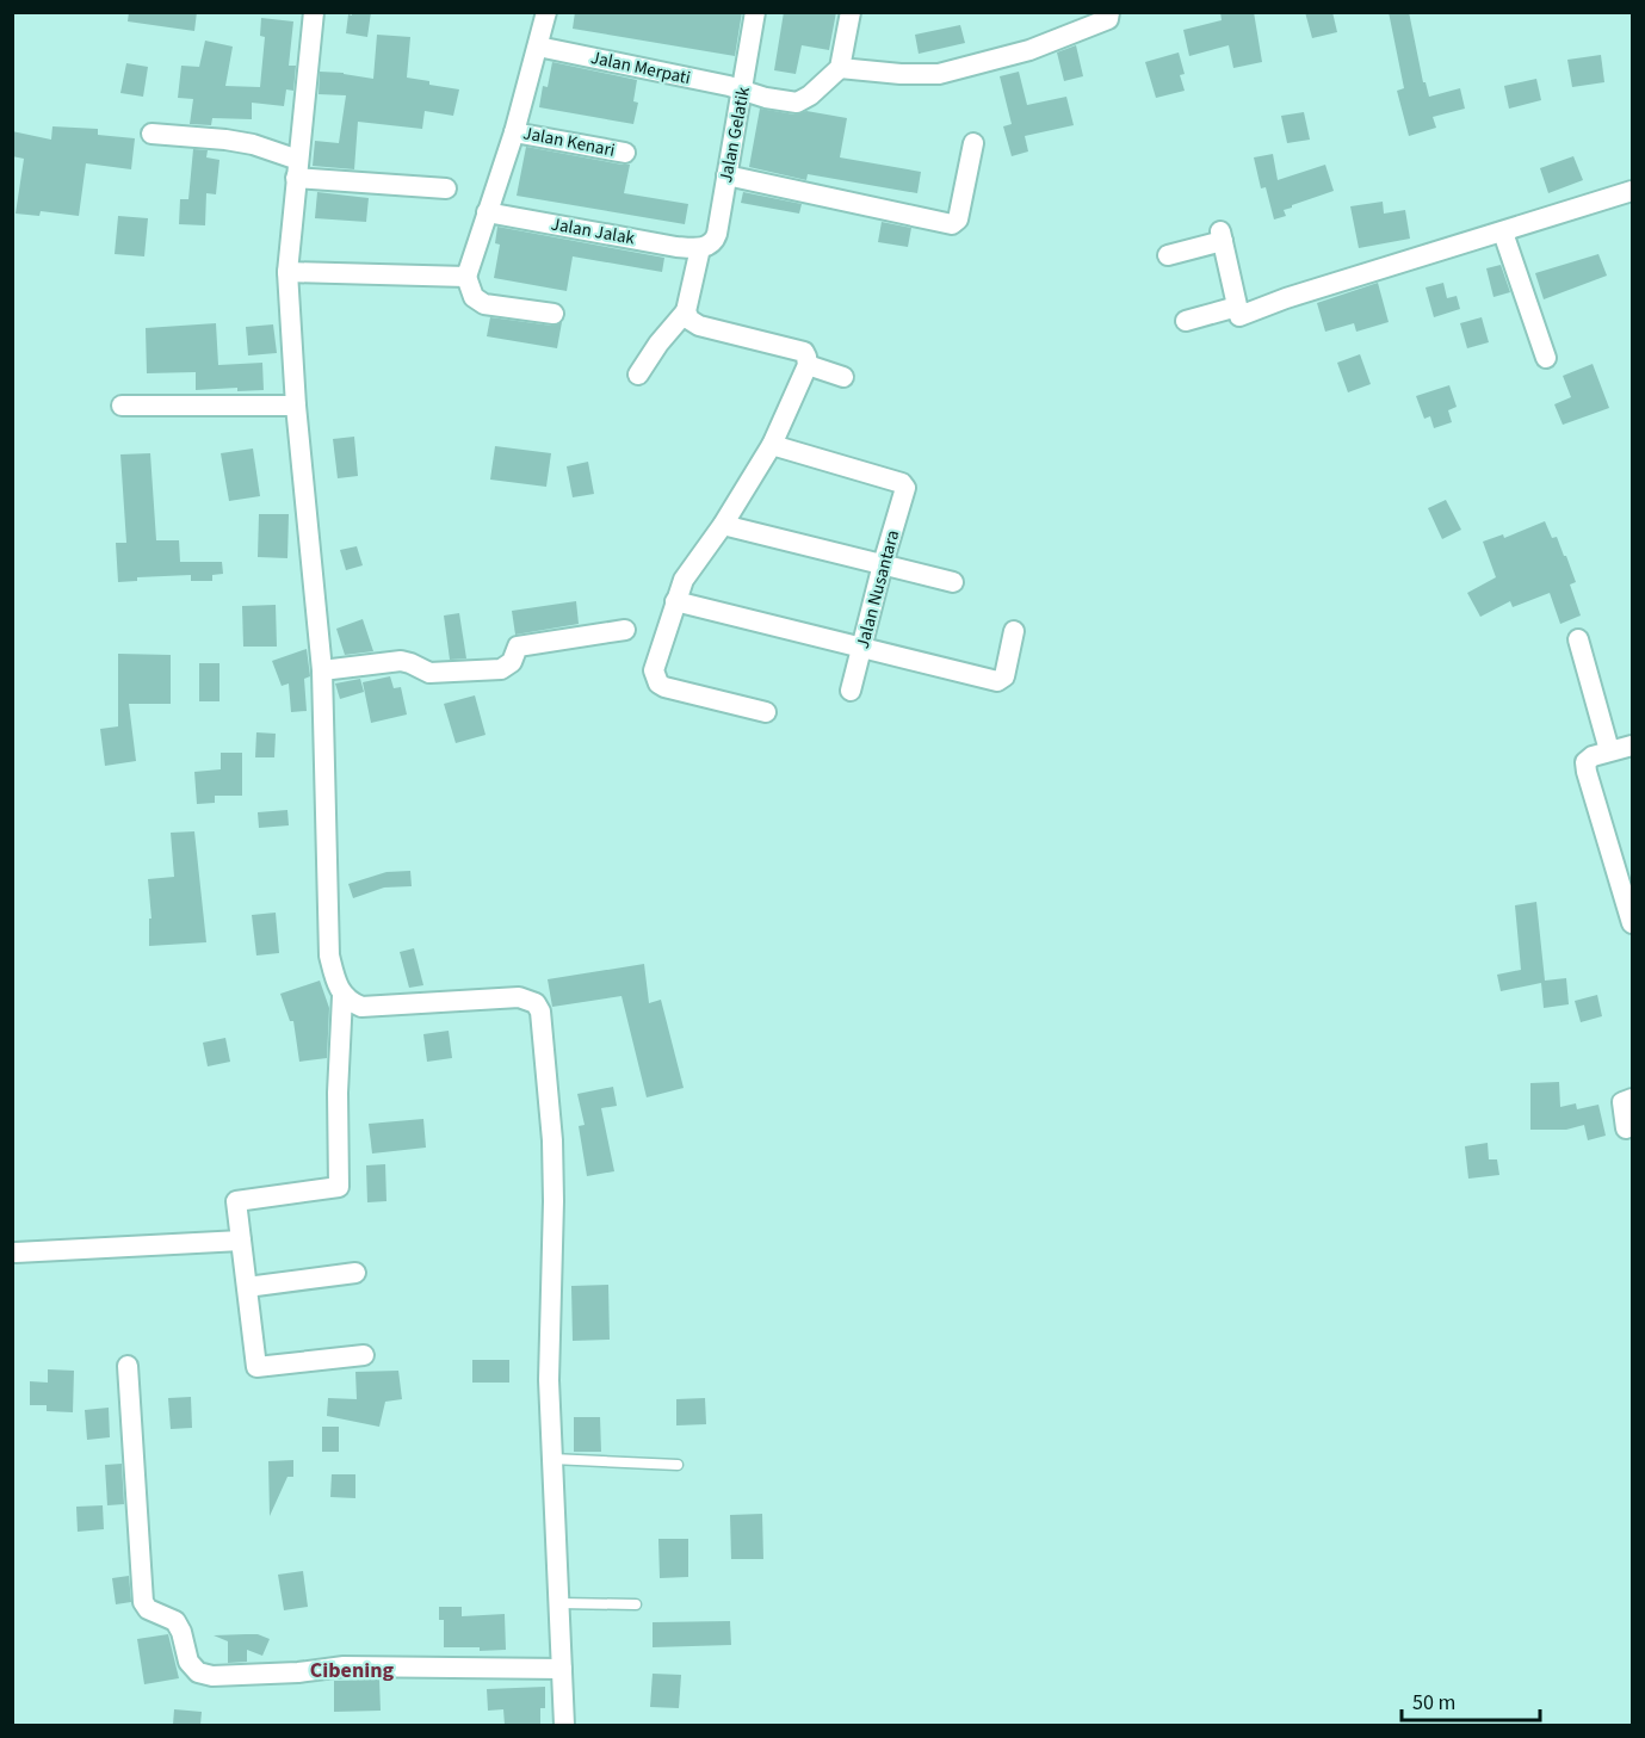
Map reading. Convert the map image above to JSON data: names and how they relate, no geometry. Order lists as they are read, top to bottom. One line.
{"streets":{"street":["Jalan Merpati","Jalan Gelatik","Jalan Kenari","Jalan Jalak","Jalan Nusantara"]},"crossings":[["Jalan Merpati","Jalan Gelatik"],["Jalan Gelatik","Jalan Jalak"]],"districts":["Cibening"],"scale_bar":"50 m"}
